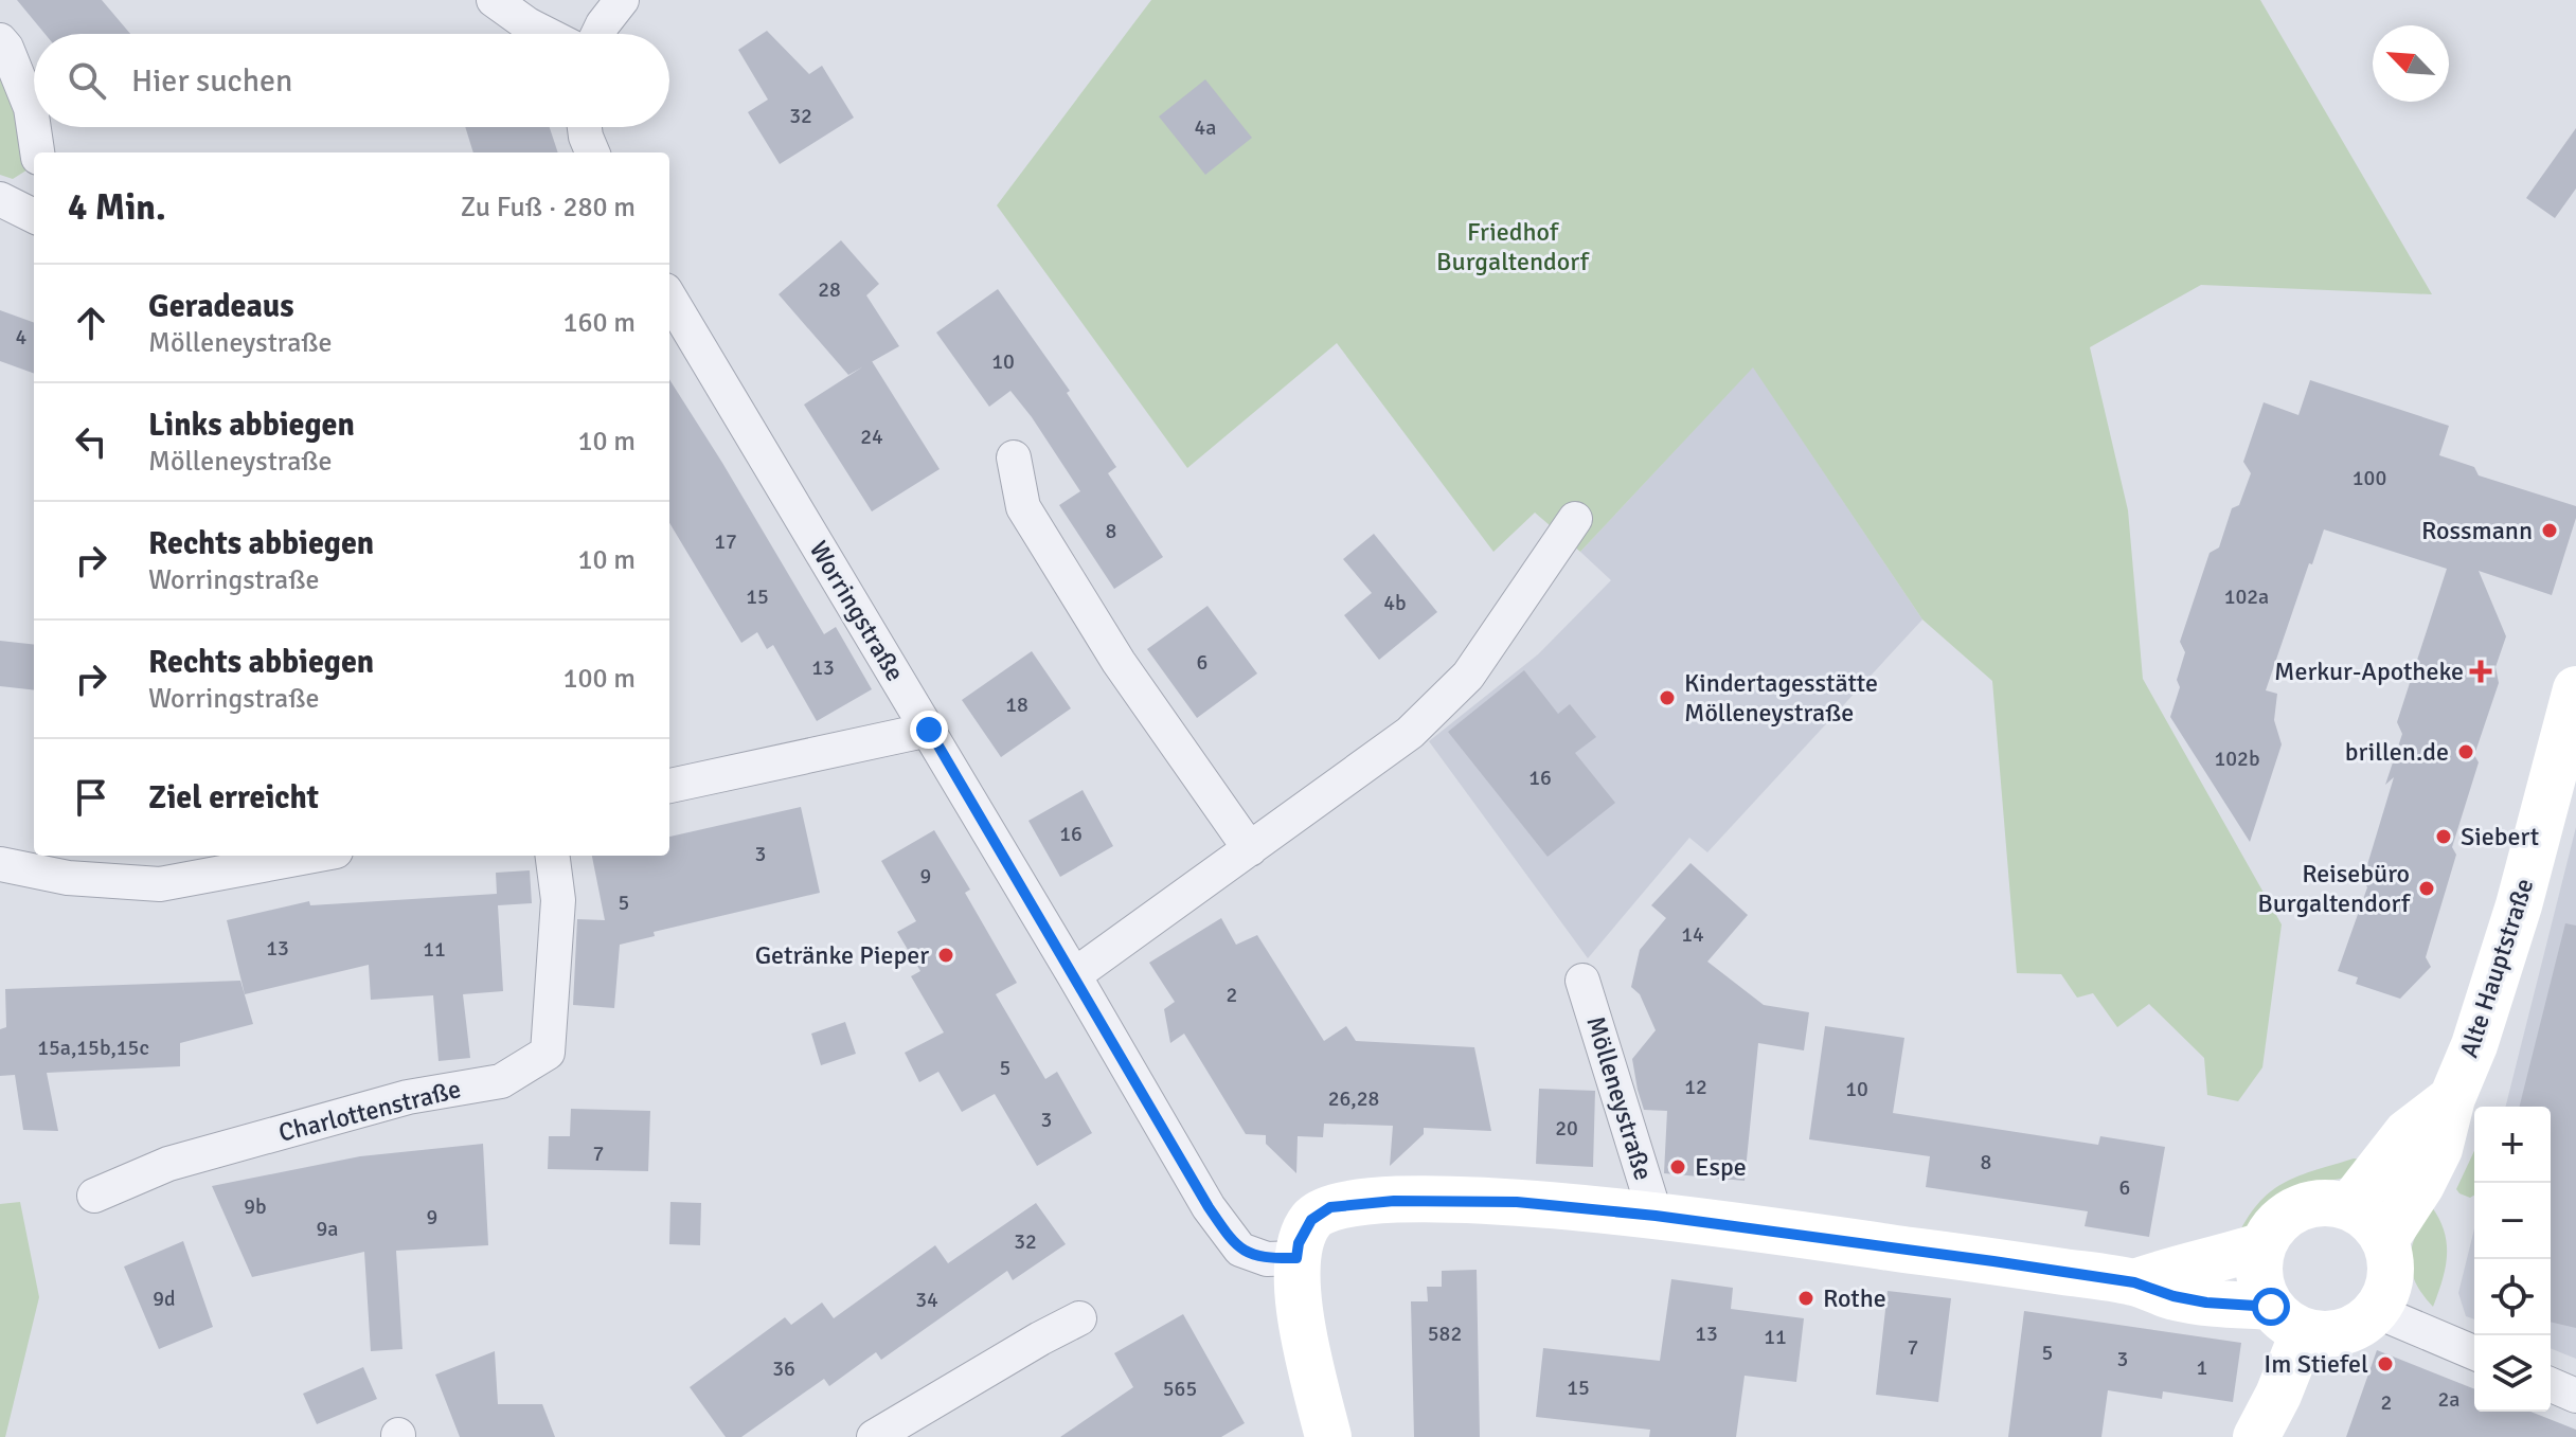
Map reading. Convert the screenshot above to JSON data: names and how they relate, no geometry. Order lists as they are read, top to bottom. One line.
{"streets":{"main road":["Alte Hauptstraße","Mölleneystraße"],"street":["Worringstraße","Charlottenstraße"]},"crossings":[["Worringstraße","Mölleneystraße"],["Alte Hauptstraße","Mölleneystraße"]],"parks":["Friedhof Burgaltendorf"],"places":{"other":["Rossmann","Kindertagesstätte Mölleneystraße","brillen.de","Siebert","Reisebüro Burgaltendorf","Getränke Pieper","Espe","Rothe","Im Stiefel"],"health":["Merkur-Apotheke"]},"house_numbers":["32","4a","28","4","10","24","100","8","17","15","102a","4b","6","13","18","102b","16","16","3","9","5","14","13","11","2","15a,15b,15c","5","12","10","26,28","3","20","7","8","6","9b","9","9a","32","9d","34","582","13","11","7","5","3","1","36","15","565","2a","2"],"north":"top left","page":{"search":"Hier suchen","heading":["4 Min.","Zu Fuß · 280 m"],"list":[["Geradeaus","Mölleneystraße","160 m"],["Links abbiegen","Mölleneystraße","10 m"],["Rechts abbiegen","Worringstraße","10 m"],["Rechts abbiegen","Worringstraße","100 m"],"Ziel erreicht"],"map_buttons":["+","−"]}}
